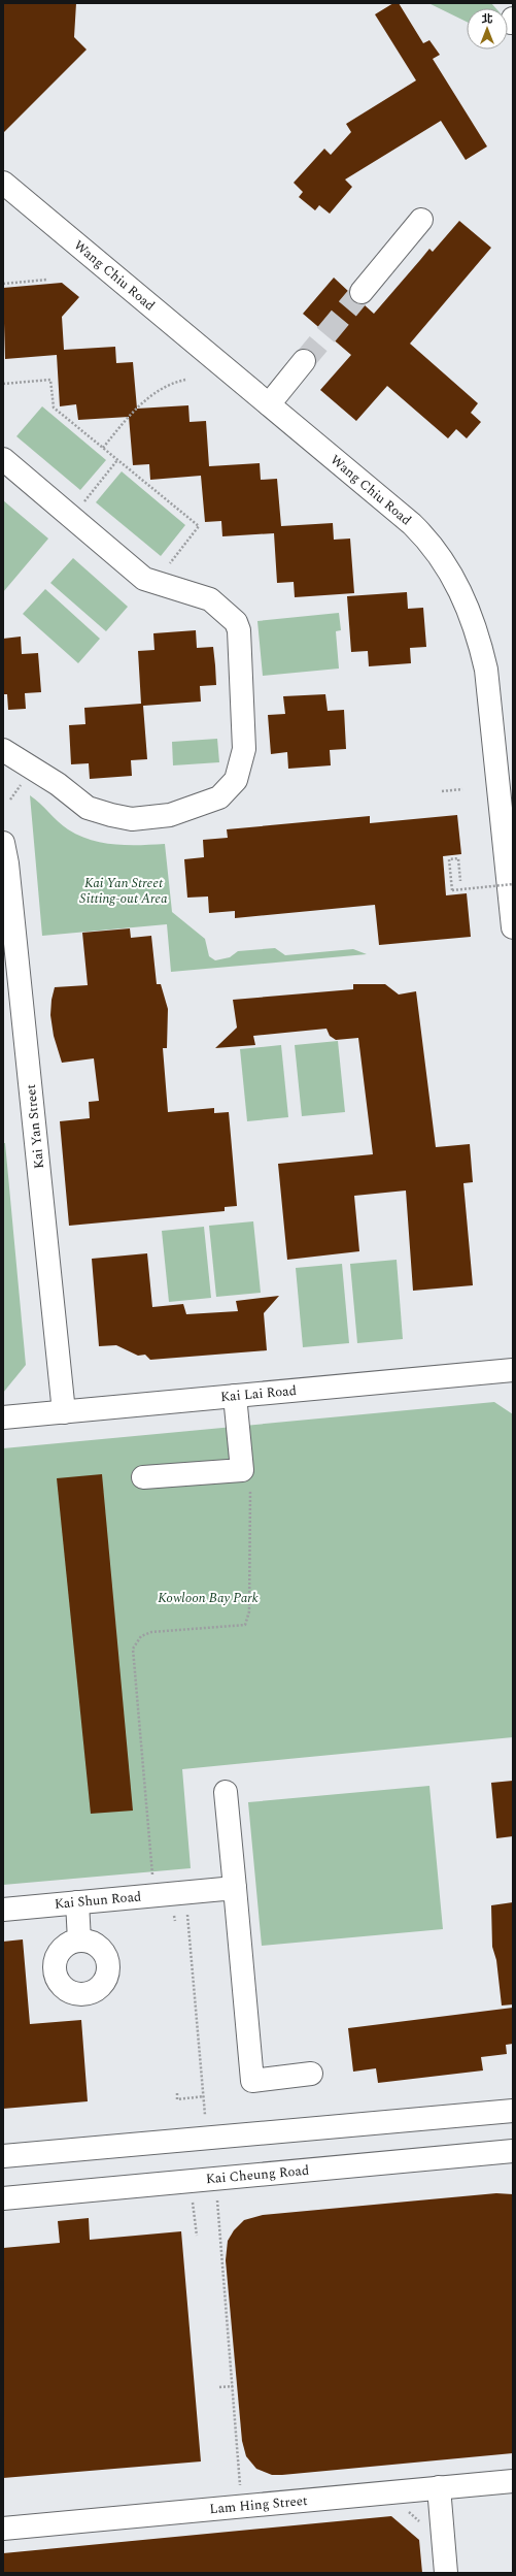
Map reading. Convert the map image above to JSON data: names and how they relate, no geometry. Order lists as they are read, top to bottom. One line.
{"streets":{"street":["Wang Chiu Road","Kai Yan Street","Kai Lai Road","Kai Shun Road","Kai Cheung Road","Lam Hing Street"]},"crossings":[["Kai Yan Street","Kai Lai Road"]],"parks":["Kai Yan Street Sitting-out Area","Kowloon Bay Park"],"north":"top"}
